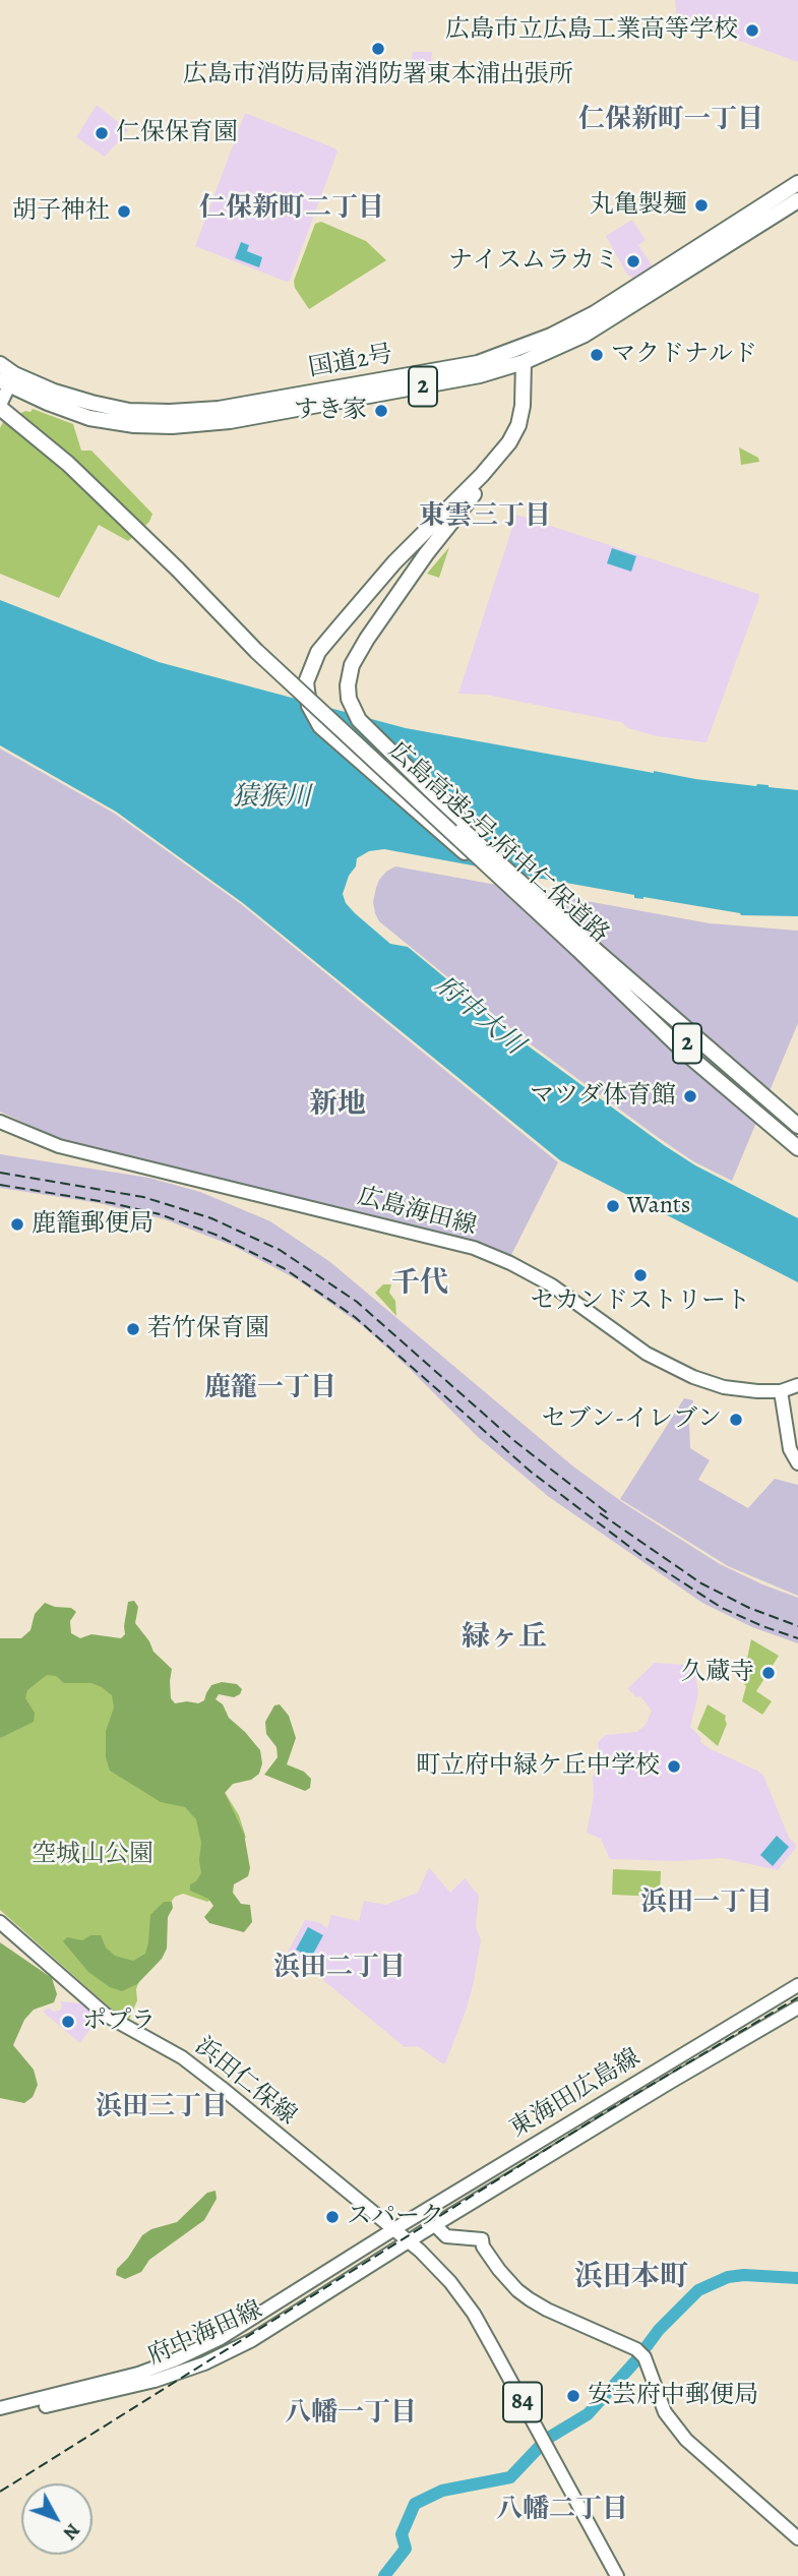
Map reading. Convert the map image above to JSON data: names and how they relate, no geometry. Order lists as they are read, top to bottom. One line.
{"streets":{"highway":["国道2号","2","広島高速2号;府中仁保道路"],"main road":["広島海田線","浜田仁保線","東海田広島線","府中海田線","84"]},"crossings":[["浜田仁保線","東海田広島線"],["浜田仁保線","府中海田線"],["浜田仁保線","84"],["東海田広島線","府中海田線"],["東海田広島線","84"],["府中海田線","84"]],"districts":["仁保新町一丁目","仁保新町二丁目","東雲三丁目","新地","千代","鹿籠一丁目","緑ヶ丘","浜田一丁目","浜田二丁目","浜田三丁目","浜田本町","八幡一丁目","八幡二丁目"],"water":["猿猴川","府中大川"],"parks":["空城山公園"],"places":["広島市立広島工業高等学校","広島市消防局南消防署東本浦出張所","仁保保育園","丸亀製麺","胡子神社","ナイスムラカミ","マクドナルド","すき家","マツダ体育館","Wants","鹿籠郵便局","セカンドストリート","若竹保育園","セブン-イレブン","久蔵寺","町立府中緑ケ丘中学校","ポプラ","スパーク","安芸府中郵便局"],"north":"bottom right"}
